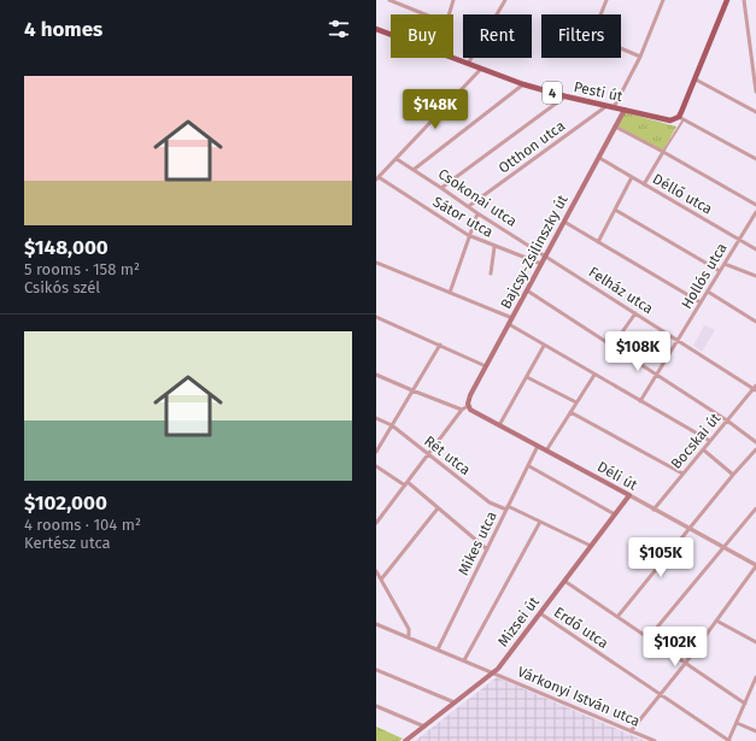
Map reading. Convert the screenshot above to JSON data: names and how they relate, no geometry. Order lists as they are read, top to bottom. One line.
{"streets":{"main road":["Pesti út","4","Bajcsy-Zsilinszky út","Déli út","Mizsei út"],"street":["Otthon utca","Déllő utca","Csokonai utca","Sátor utca","Hollós utca","Felház utca","Bocskai út","Rét utca","Mikes utca","Erdő utca","Várkonyi István utca"]},"crossings":[["Pesti út","Otthon utca"],["Pesti út","Bajcsy-Zsilinszky út"],["Otthon utca","Csokonai utca"],["Déllő utca","Bajcsy-Zsilinszky út"],["Déllő utca","Hollós utca"],["Csokonai utca","Bajcsy-Zsilinszky út"],["Csokonai utca","Felház utca"],["Sátor utca","Bajcsy-Zsilinszky út"],["Bajcsy-Zsilinszky út","Felház utca"],["Bajcsy-Zsilinszky út","Déli út"],["Hollós utca","Felház utca"],["Felház utca","Bocskai út"],["Bocskai út","Déli út"],["Rét utca","Mikes utca"],["Rét utca","Mizsei út"],["Déli út","Mikes utca"],["Déli út","Mizsei út"],["Mikes utca","Várkonyi István utca"],["Mizsei út","Erdő utca"],["Mizsei út","Várkonyi István utca"]],"page":{"heading":"4 homes","chip":["Buy","Rent","Filters"],"list":[{"name":"$148,000","note":"5 rooms · 158 m² · Csikós szél"},{"name":"$102,000","note":"4 rooms · 104 m² · Kertész utca"}],"price":["$148K","$108K","$105K","$102K"]}}
